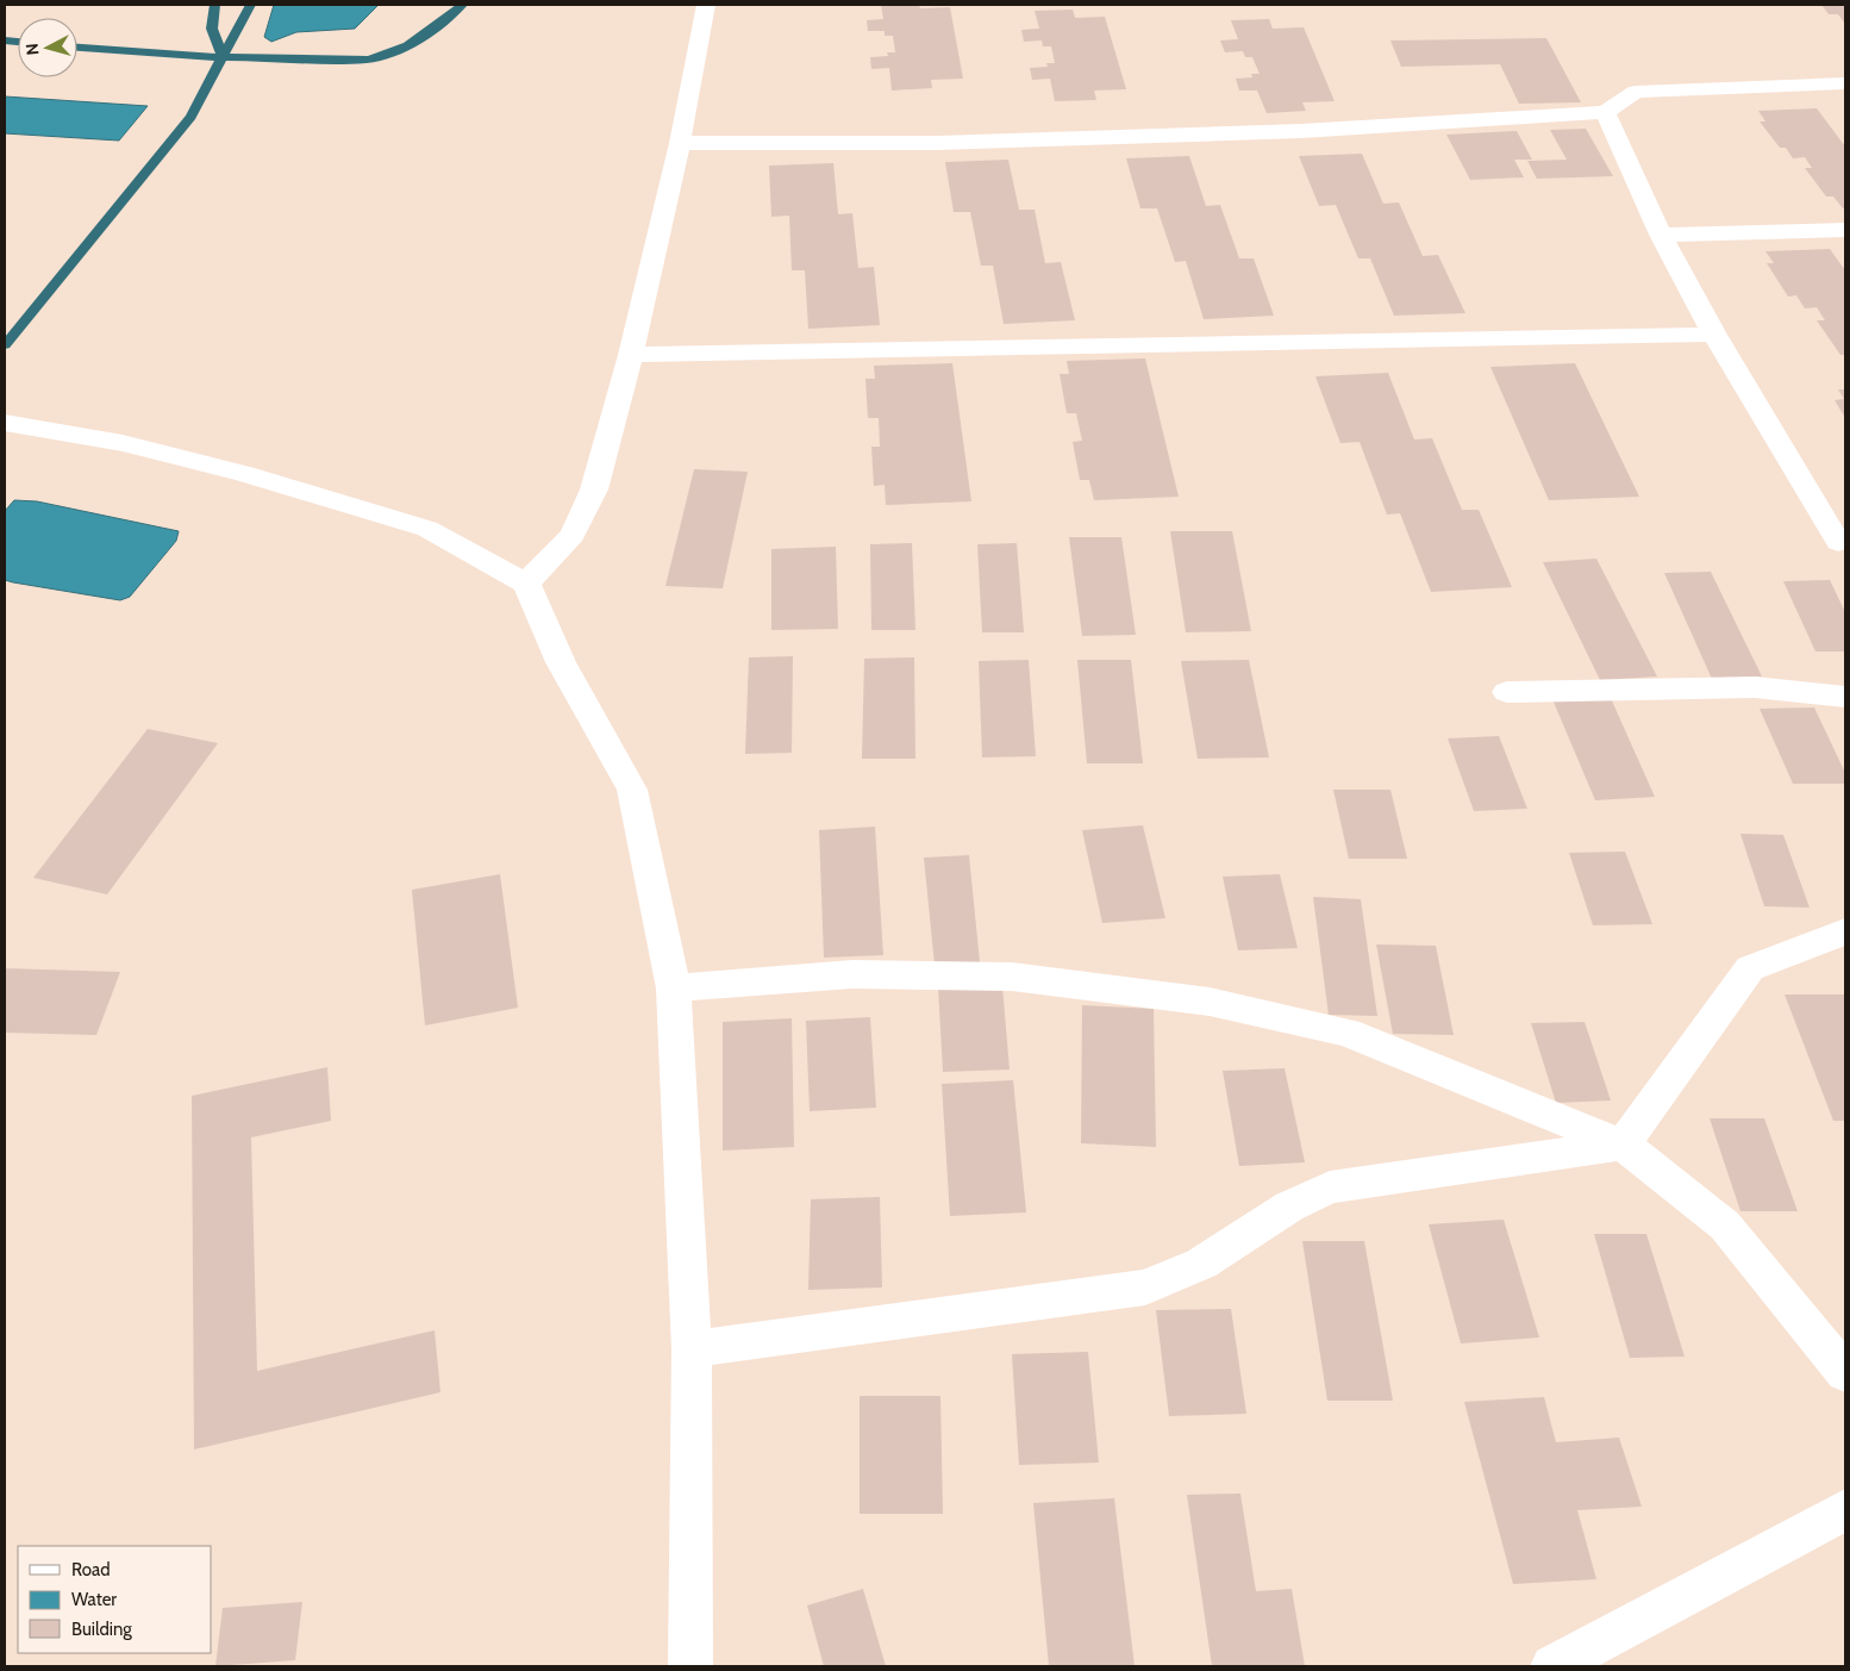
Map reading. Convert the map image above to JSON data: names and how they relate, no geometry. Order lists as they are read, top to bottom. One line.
{"legend":["Road","Water","Building"],"north":"left"}
